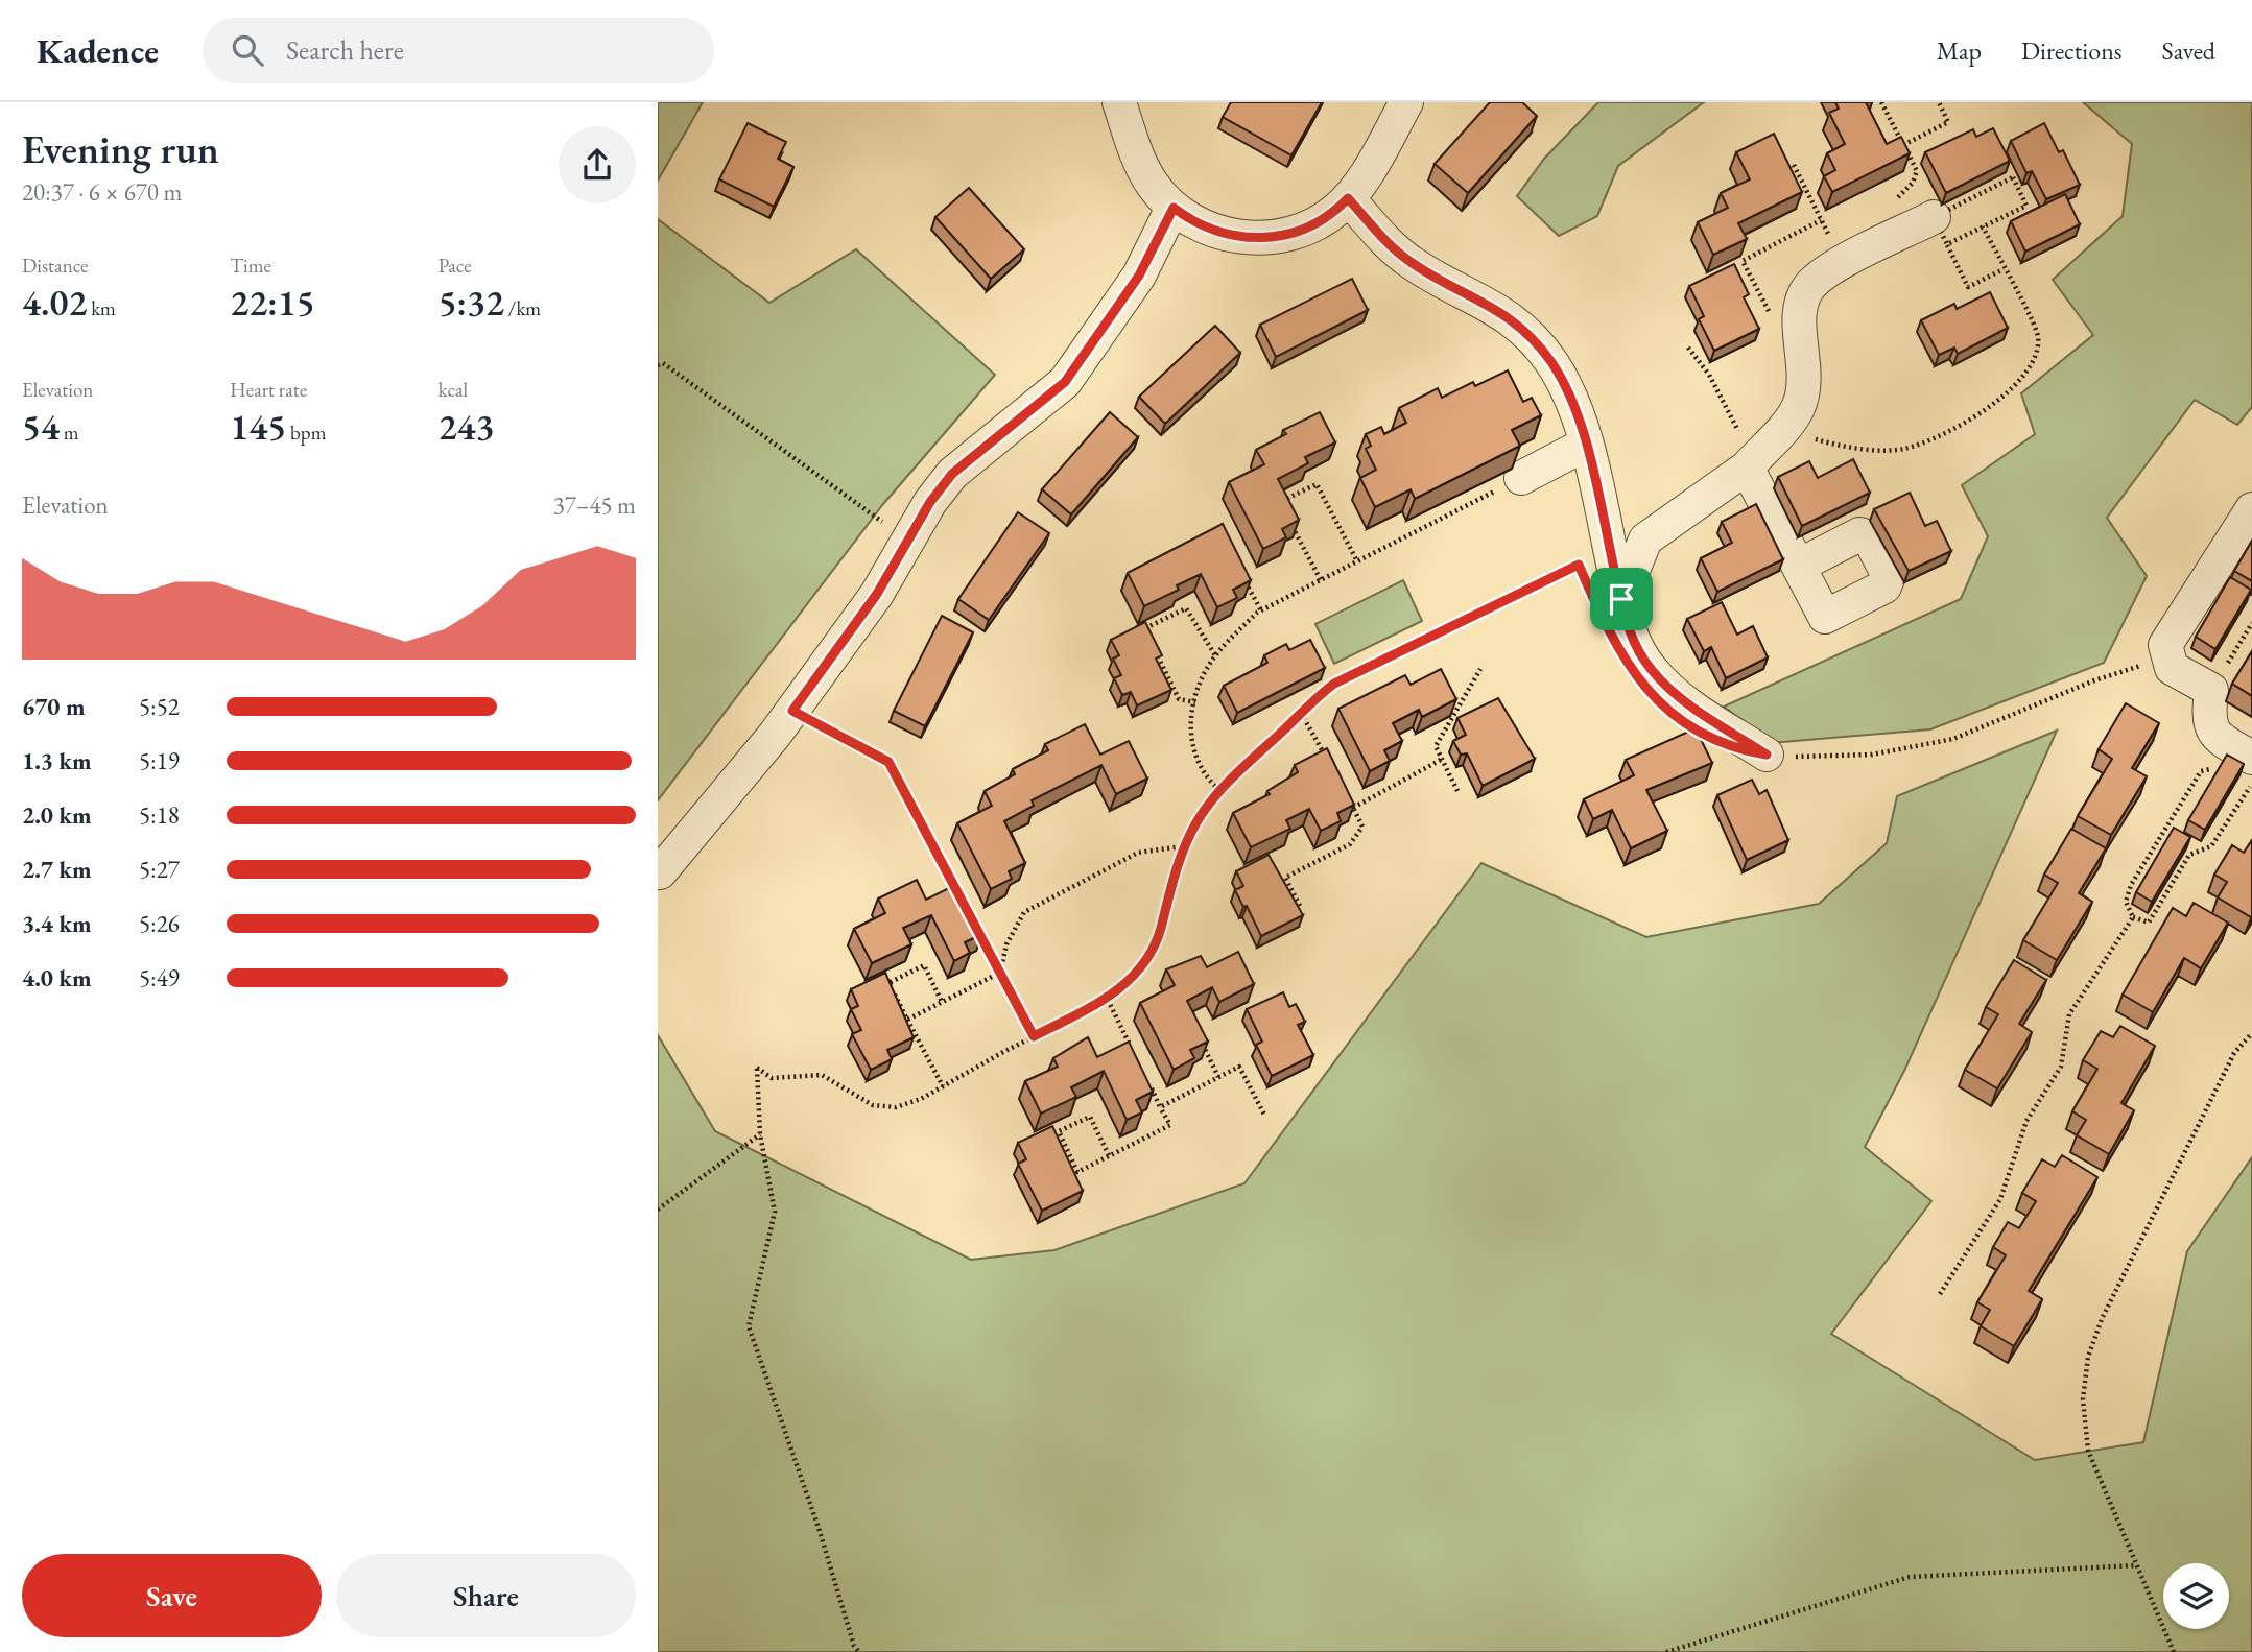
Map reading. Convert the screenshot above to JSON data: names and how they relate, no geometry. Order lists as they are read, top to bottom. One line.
{"page":{"header":"Kadence","search":"Search here","nav":["Map","Directions","Saved"],"heading":["Evening run","20:37 · 6 × 670 m"],"stats":[["Distance","4.02 km"],["Time","22:15"],["Pace","5:32 /km"],["Elevation","54 m"],["Heart rate","145 bpm"],["kcal","243"]],"chart":["Elevation","37–45 m"],"list":[{"name":"670 m","note":"5:52"},{"name":"1.3 km","note":"5:19"},{"name":"2.0 km","note":"5:18"},{"name":"2.7 km","note":"5:27"},{"name":"3.4 km","note":"5:26"},{"name":"4.0 km","note":"5:49"}],"buttons":["Save","Share"]}}
